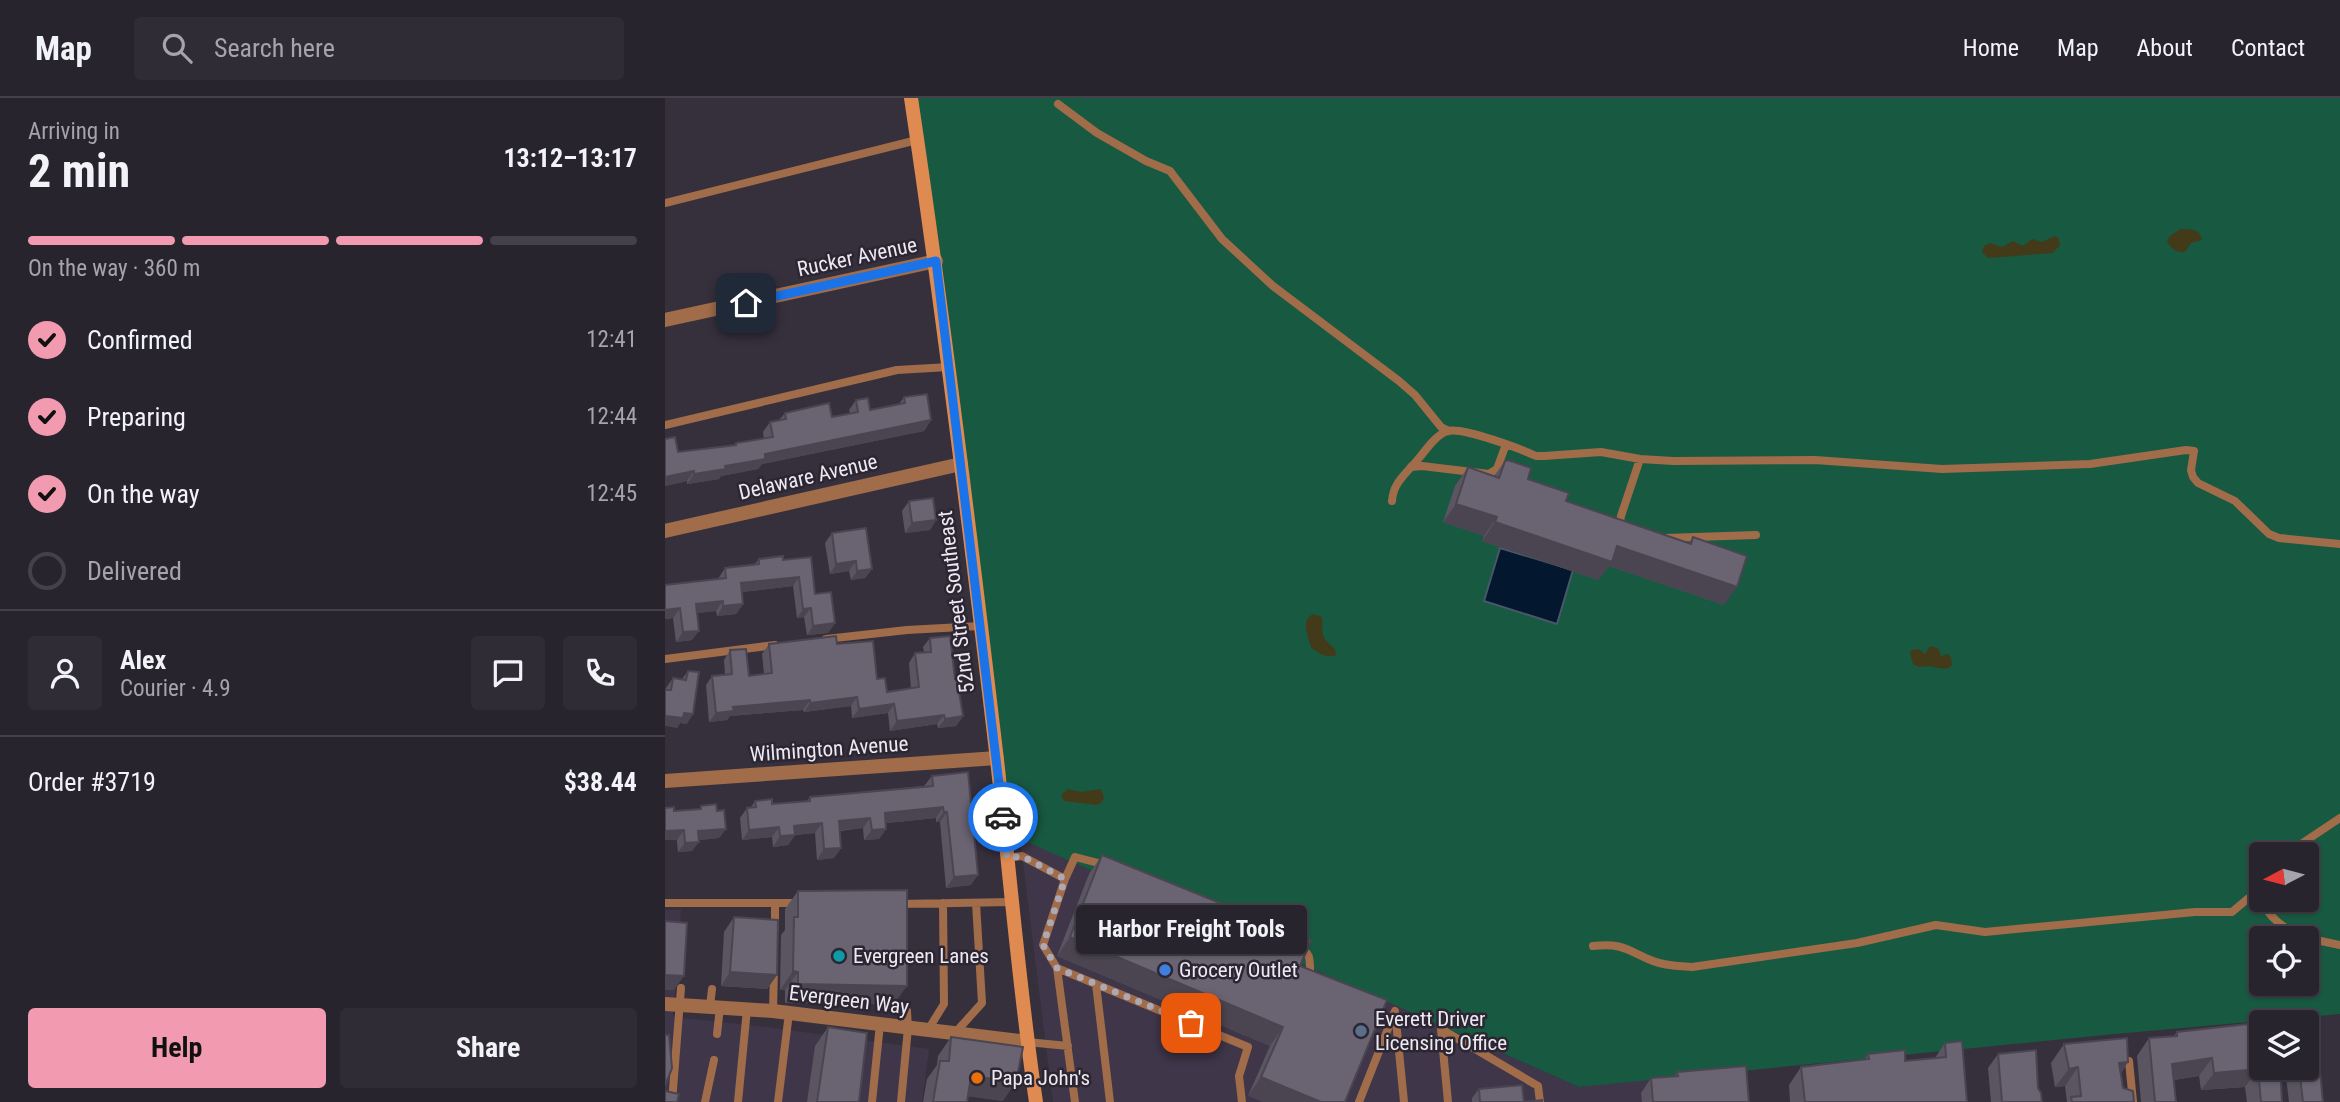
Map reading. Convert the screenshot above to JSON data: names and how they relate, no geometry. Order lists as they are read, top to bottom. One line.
{"streets":{"street":["Rucker Avenue","Delaware Avenue","52nd Street Southeast","Wilmington Avenue","Evergreen Way"]},"crossings":[["Rucker Avenue","52nd Street Southeast"],["Delaware Avenue","52nd Street Southeast"],["52nd Street Southeast","Wilmington Avenue"],["52nd Street Southeast","Evergreen Way"]],"places":["Evergreen Lanes","Grocery Outlet","Harbor Freight Tools","Everett Driver Licensing Office","Papa John's"],"north":"left","page":{"header":"Map","search":"Search here","nav":["Home","Map","About","Contact"],"heading":["2 min","Arriving in","13:12–13:17"],"panel":["Alex","Courier · 4.9","Order #3719","$38.44"],"bar":"On the way · 360 m","list":[["Confirmed","12:41"],["Preparing","12:44"],["On the way","12:45"],"Delivered"],"bubble":"Harbor Freight Tools","buttons":["Help","Share"]}}
